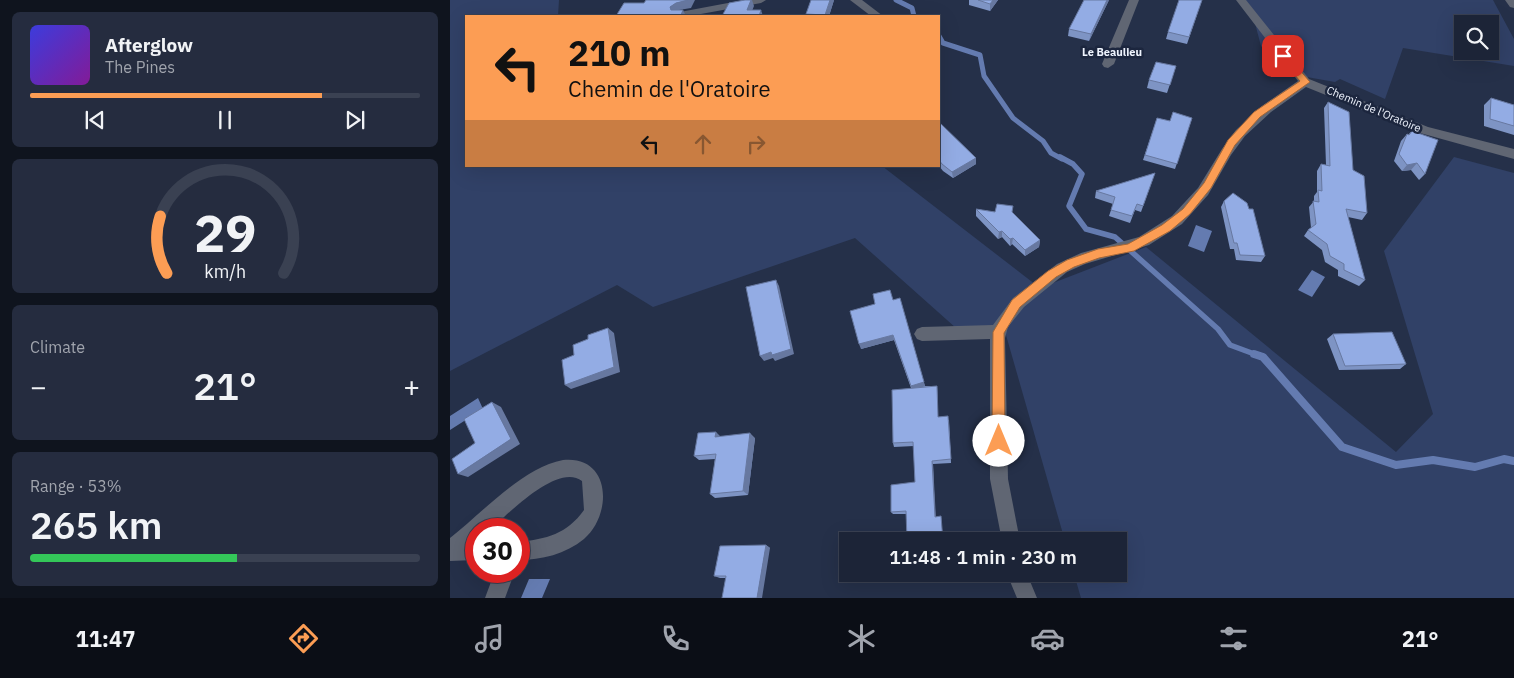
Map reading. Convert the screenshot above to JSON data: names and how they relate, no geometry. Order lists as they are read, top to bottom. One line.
{"streets":{"street":["Chemin de l'Oratoire"]},"districts":["Le Beaulieu"],"page":{"turn":["210 m","Chemin de l'Oratoire"],"song":["Afterglow","The Pines"],"tile":["Climate",["Range · 53%","265 km"]],"heat":["−","21°","+"],"limit":"30","trip":"11:48 · 1 min · 230 m","tabs":["11:47","21°"],"gauge":["29","km/h"]}}
